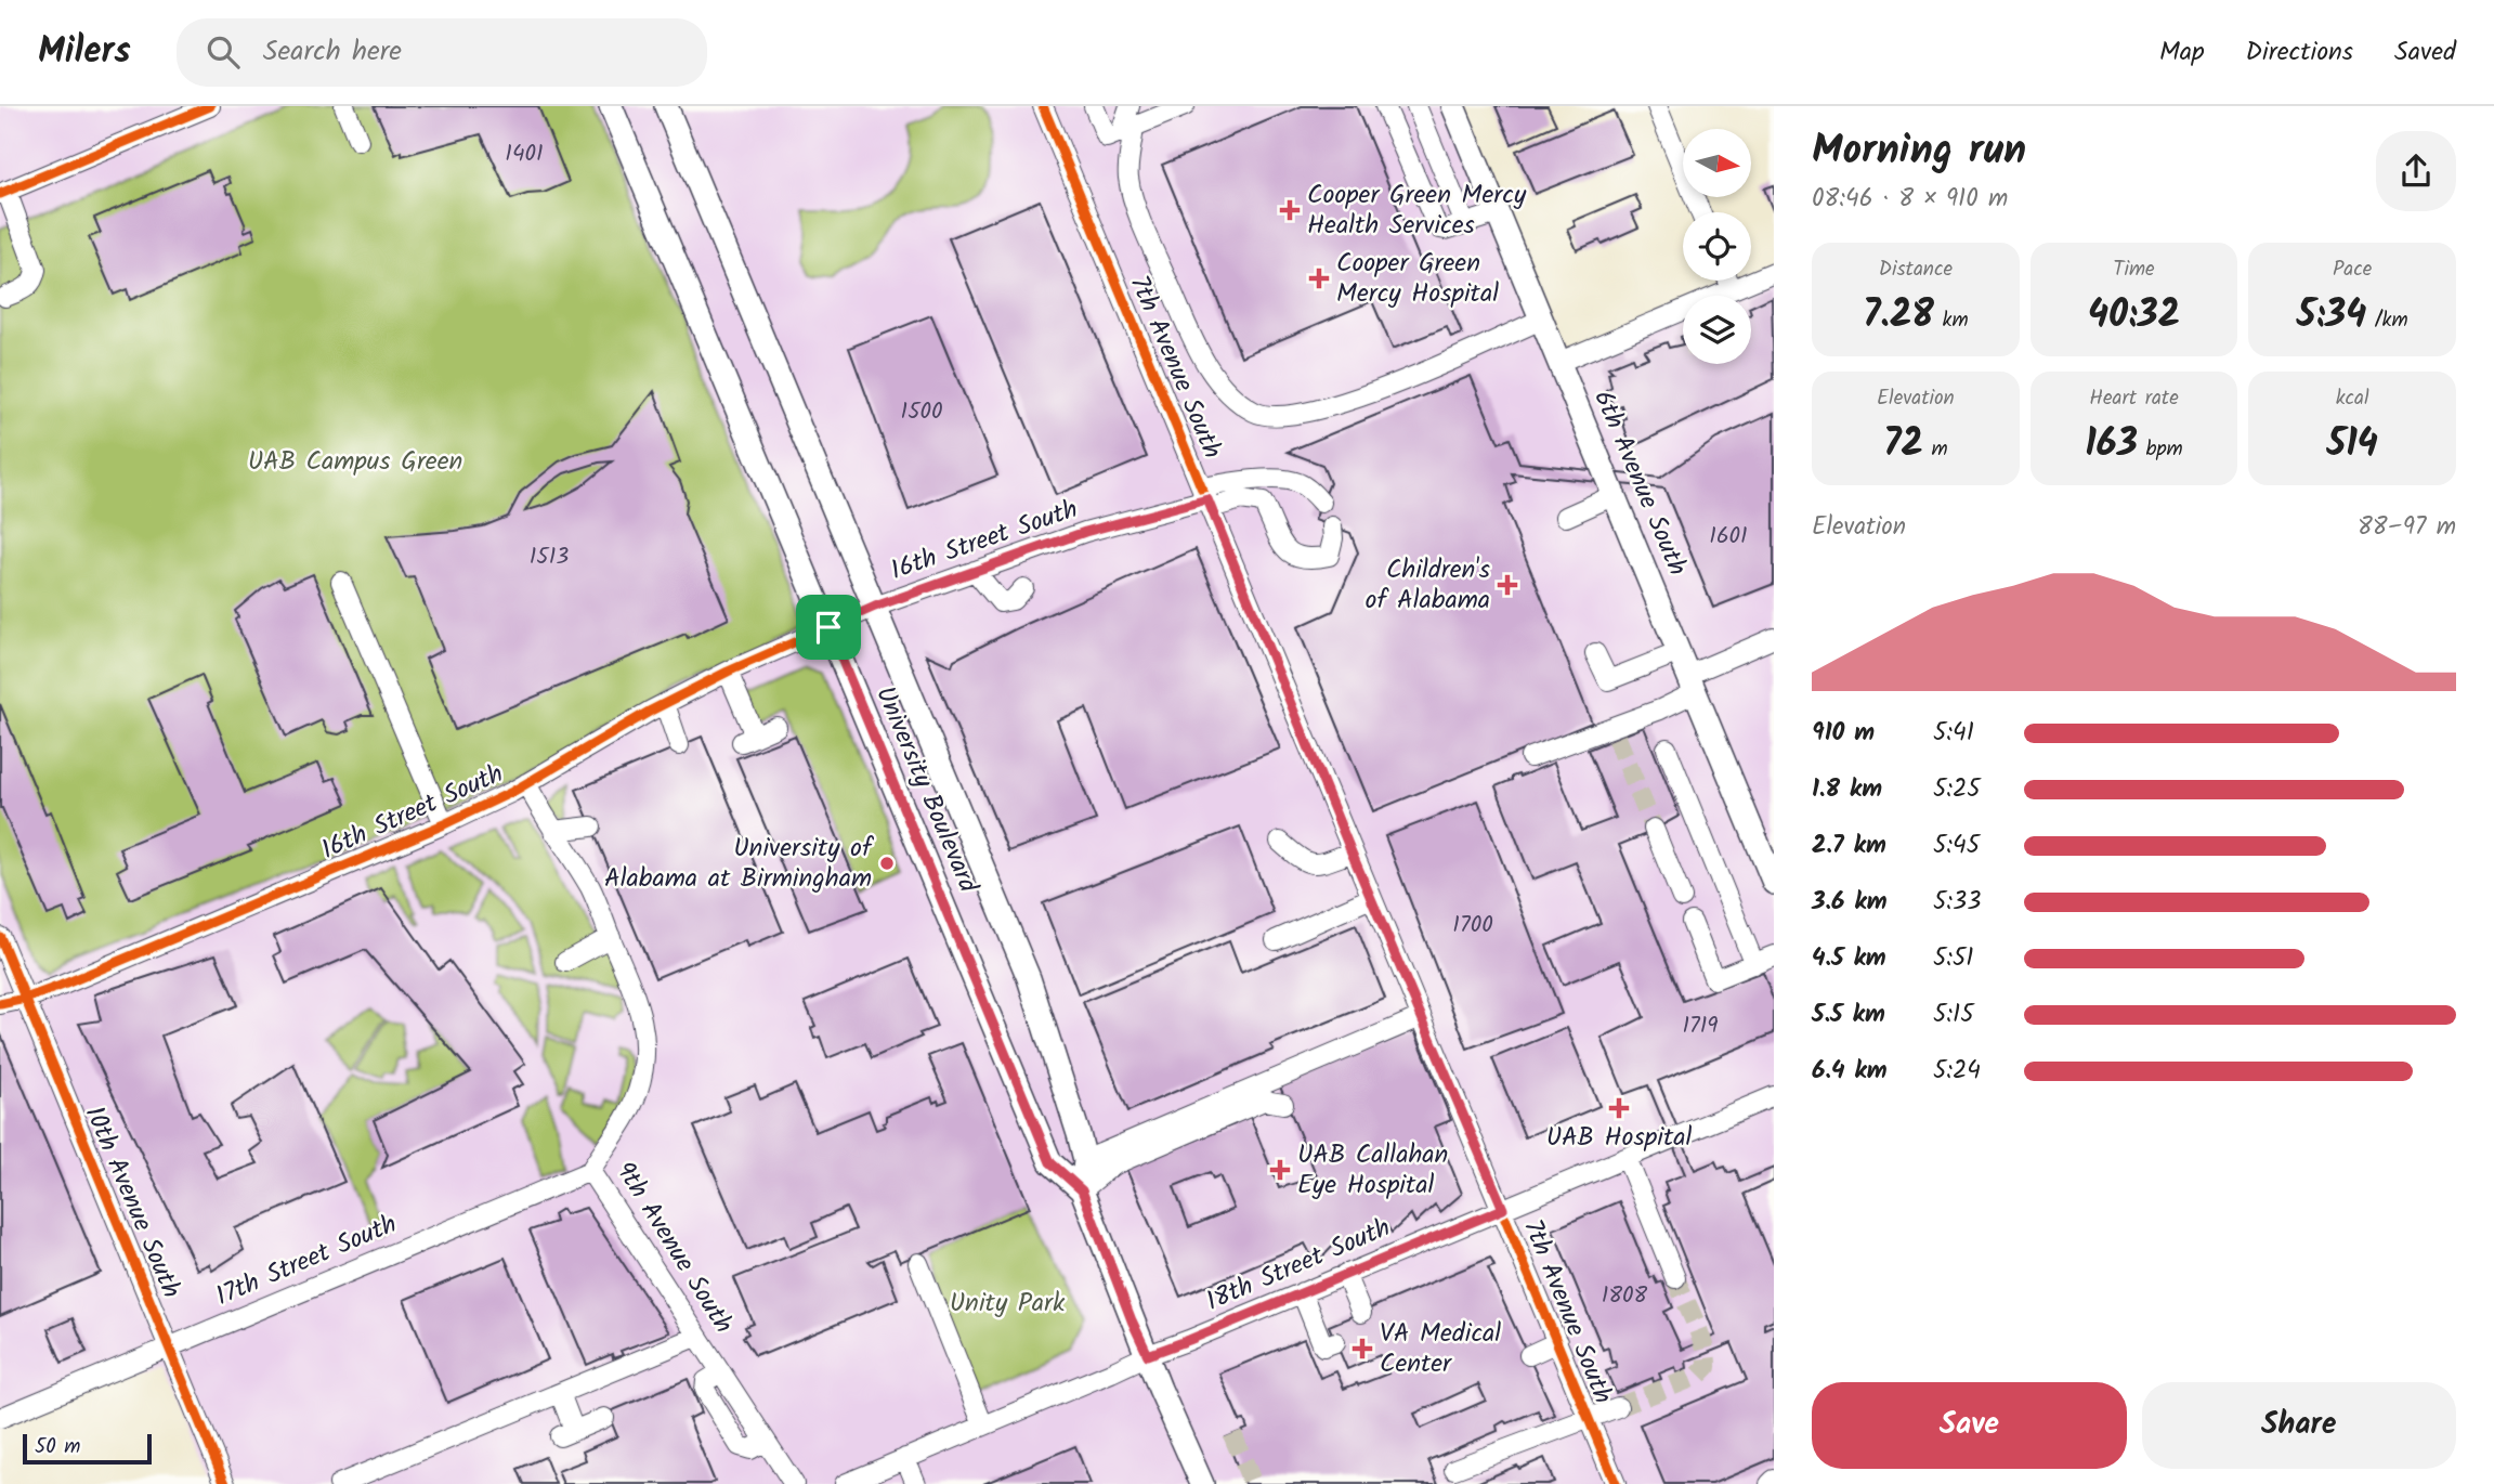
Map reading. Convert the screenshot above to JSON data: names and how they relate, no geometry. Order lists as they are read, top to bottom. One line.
{"streets":{"main road":["6th Avenue South","University Boulevard"],"street":["7th Avenue South","16th Street South","10th Avenue South","9th Avenue South","17th Street South","18th Street South"]},"crossings":[["7th Avenue South","16th Street South"],["7th Avenue South","18th Street South"],["16th Street South","University Boulevard"],["16th Street South","10th Avenue South"],["16th Street South","9th Avenue South"],["University Boulevard","18th Street South"],["10th Avenue South","17th Street South"],["9th Avenue South","17th Street South"]],"parks":["UAB Campus Green","Unity Park"],"places":{"health":["Cooper Green Mercy Health Services","Cooper Green Mercy Hospital","Children's of Alabama","UAB Hospital","UAB Callahan Eye Hospital","VA Medical Center"],"other":["University of Alabama at Birmingham"]},"house_numbers":["1401","1500","1601","1513","1700","1719","1808"],"scale_bar":"50 m","north":"right","page":{"header":"Milers","search":"Search here","nav":["Map","Directions","Saved"],"heading":["Morning run","08:46 · 8 × 910 m"],"stats":[["Distance","7.28 km"],["Time","40:32"],["Pace","5:34 /km"],["Elevation","72 m"],["Heart rate","163 bpm"],["kcal","514"]],"chart":["Elevation","88–97 m"],"list":[{"name":"910 m","note":"5:41"},{"name":"1.8 km","note":"5:25"},{"name":"2.7 km","note":"5:45"},{"name":"3.6 km","note":"5:33"},{"name":"4.5 km","note":"5:51"},{"name":"5.5 km","note":"5:15"},{"name":"6.4 km","note":"5:24"}],"buttons":["Save","Share"],"scale":"50 m"}}
